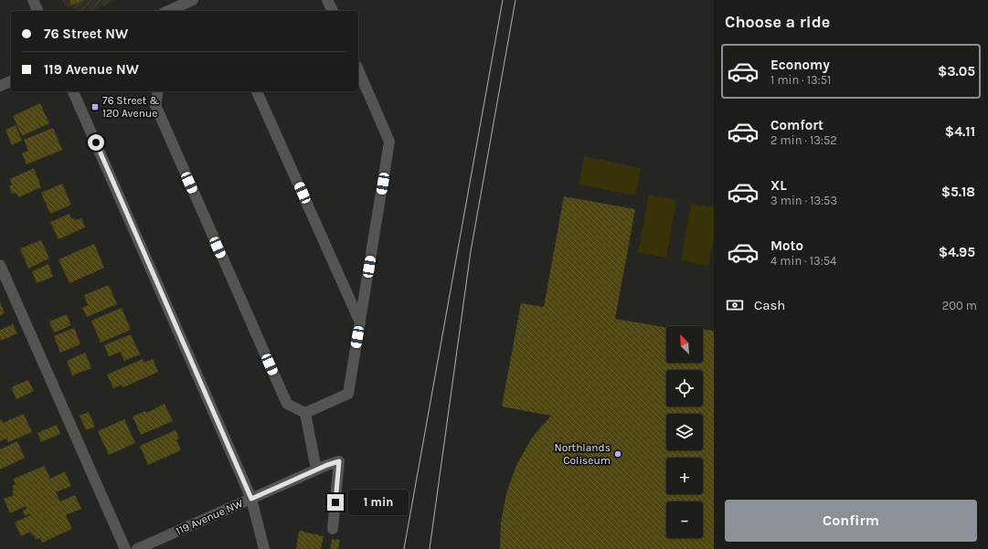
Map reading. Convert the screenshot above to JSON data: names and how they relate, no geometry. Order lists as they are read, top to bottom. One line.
{"streets":{"street":["119 Avenue NW"]},"places":{"transit":["76 Street & 120 Avenue"],"other":["Northlands Coliseum"]},"north":"top left","page":{"heading":"Choose a ride","banner":["76 Street NW","119 Avenue NW"],"list":[{"name":"Economy","note":"1 min · 13:51","value":"$3.05"},{"name":"Comfort","note":"2 min · 13:52","value":"$4.11"},{"name":"XL","note":"3 min · 13:53","value":"$5.18"},{"name":"Moto","note":"4 min · 13:54","value":"$4.95"}],"pay":["Cash","200 m"],"map_buttons":["+","−"],"bubble":"1 min","buttons":"Confirm"}}
